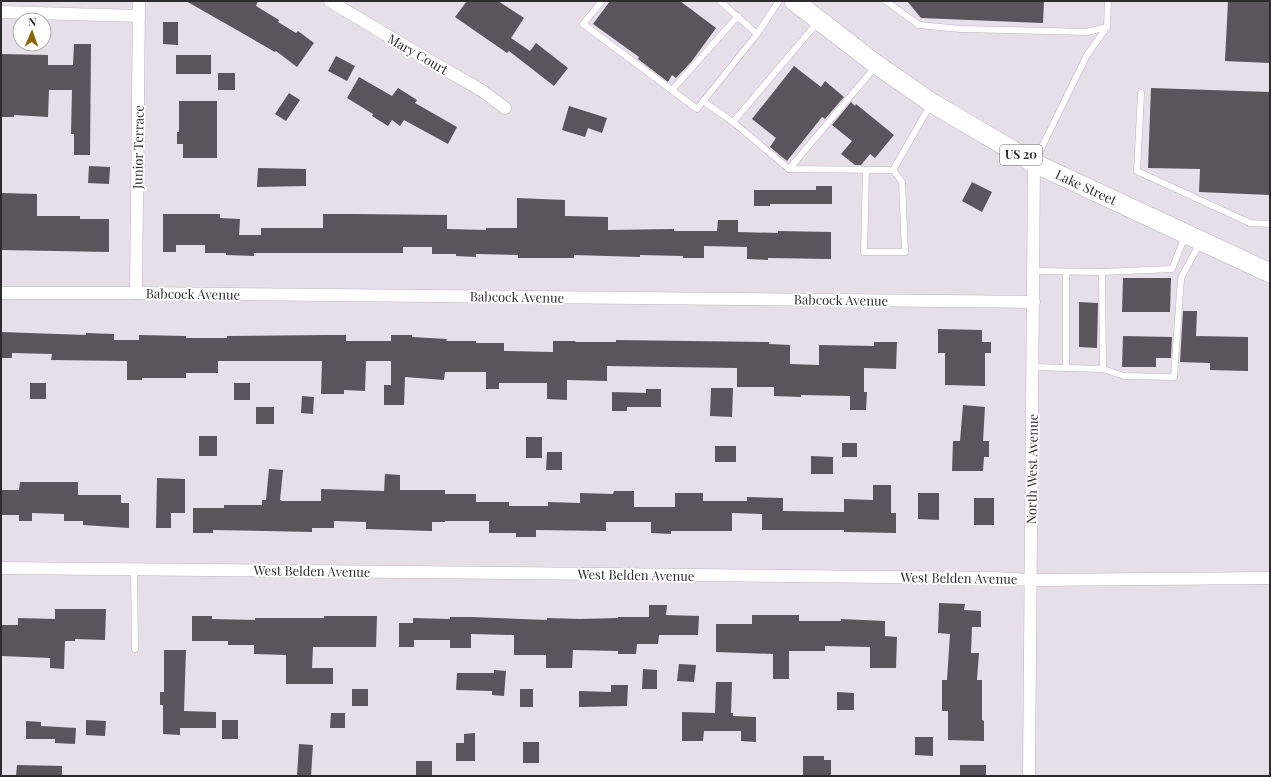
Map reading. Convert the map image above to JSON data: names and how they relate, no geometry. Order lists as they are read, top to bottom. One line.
{"streets":{"main road":["US 20","Lake Street"],"street":["Mary Court","Junior Terrace","Babcock Avenue","North West Avenue","West Belden Avenue"]},"crossings":[["Junior Terrace","Babcock Avenue"],["Lake Street","North West Avenue"],["Babcock Avenue","North West Avenue"],["North West Avenue","West Belden Avenue"]],"north":"top"}
